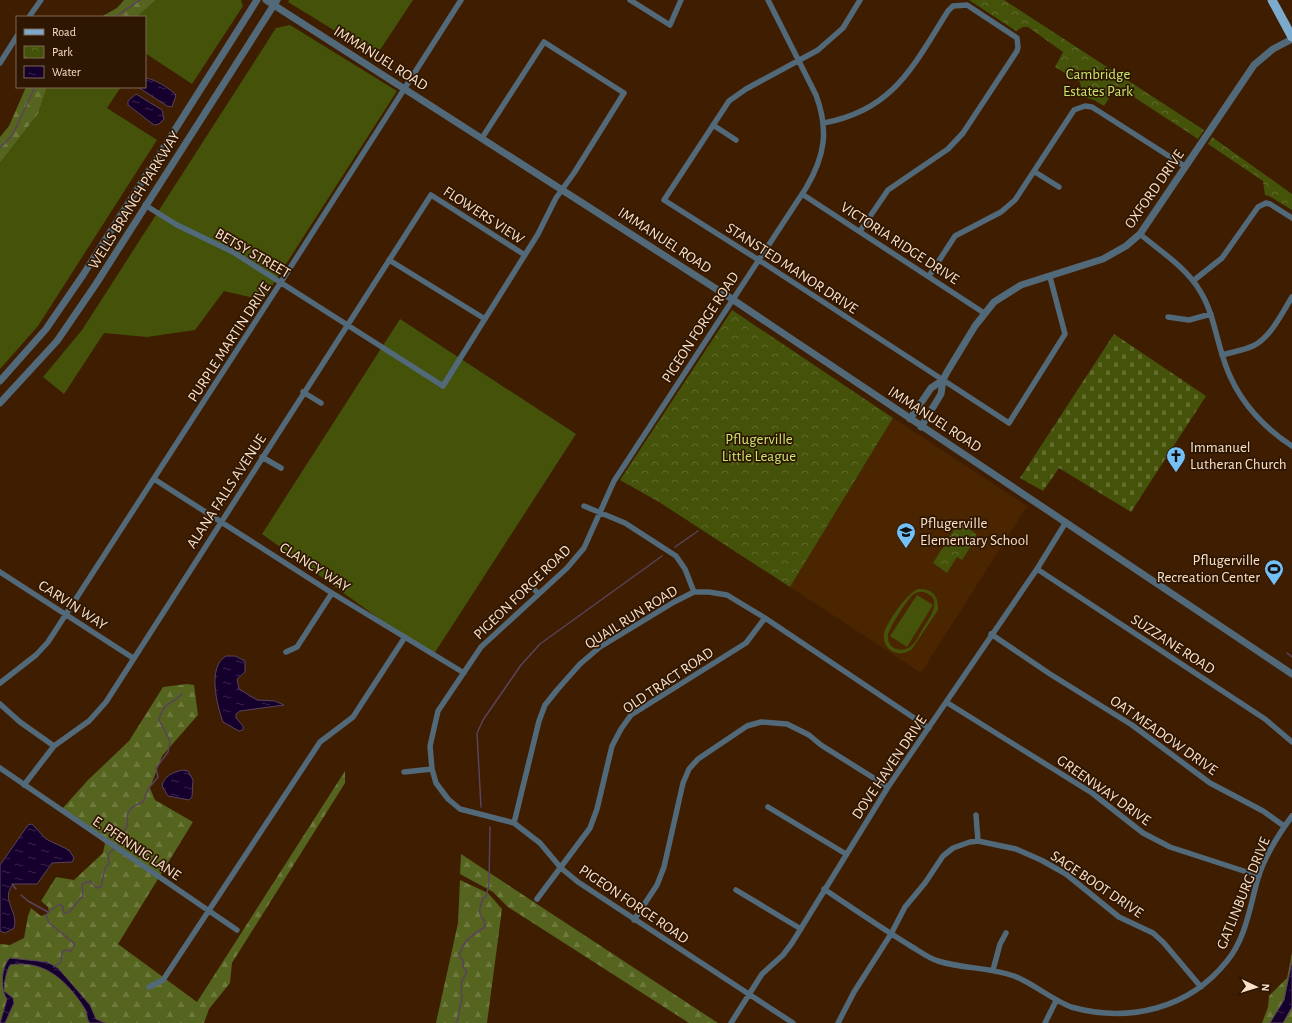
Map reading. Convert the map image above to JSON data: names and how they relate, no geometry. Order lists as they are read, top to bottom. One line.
{"streets":{"street":["IMMANUEL ROAD","OXFORD DRIVE","WELLS BRANCH PARKWAY","FLOWERS VIEW","VICTORIA RIDGE DRIVE","BETSY STREET","STANSTED MANOR DRIVE","PIGEON FORGE ROAD","PURPLE MARTIN DRIVE","ALANA FALLS AVENUE","CLANCY WAY","CARVIN WAY","QUAIL RUN ROAD","SUZZANE ROAD","OLD TRACT ROAD","OAT MEADOW DRIVE","DOVE HAVEN DRIVE","GREENWAY DRIVE","E. PFENNIG LANE","SAGE BOOT DRIVE","GATLINBURG DRIVE"]},"crossings":[["IMMANUEL ROAD","WELLS BRANCH PARKWAY"],["IMMANUEL ROAD","PIGEON FORGE ROAD"],["IMMANUEL ROAD","PURPLE MARTIN DRIVE"],["IMMANUEL ROAD","DOVE HAVEN DRIVE"],["OXFORD DRIVE","VICTORIA RIDGE DRIVE"],["OXFORD DRIVE","STANSTED MANOR DRIVE"],["WELLS BRANCH PARKWAY","BETSY STREET"],["FLOWERS VIEW","ALANA FALLS AVENUE"],["VICTORIA RIDGE DRIVE","PIGEON FORGE ROAD"],["BETSY STREET","PURPLE MARTIN DRIVE"],["BETSY STREET","ALANA FALLS AVENUE"],["STANSTED MANOR DRIVE","PIGEON FORGE ROAD"],["PIGEON FORGE ROAD","CLANCY WAY"],["PIGEON FORGE ROAD","QUAIL RUN ROAD"],["PIGEON FORGE ROAD","OLD TRACT ROAD"],["PIGEON FORGE ROAD","DOVE HAVEN DRIVE"],["PURPLE MARTIN DRIVE","CLANCY WAY"],["PURPLE MARTIN DRIVE","CARVIN WAY"],["ALANA FALLS AVENUE","CLANCY WAY"],["ALANA FALLS AVENUE","CARVIN WAY"],["ALANA FALLS AVENUE","E. PFENNIG LANE"],["QUAIL RUN ROAD","OLD TRACT ROAD"],["QUAIL RUN ROAD","DOVE HAVEN DRIVE"],["SUZZANE ROAD","DOVE HAVEN DRIVE"],["OAT MEADOW DRIVE","DOVE HAVEN DRIVE"],["OAT MEADOW DRIVE","GATLINBURG DRIVE"],["DOVE HAVEN DRIVE","GREENWAY DRIVE"],["DOVE HAVEN DRIVE","GATLINBURG DRIVE"],["GREENWAY DRIVE","GATLINBURG DRIVE"],["SAGE BOOT DRIVE","GATLINBURG DRIVE"]],"parks":["Cambridge Estates Park","Pflugerville Little League"],"places":{"church":["Immanuel Lutheran Church"],"school or university":["Pflugerville Elementary School"],"sports":["Pflugerville Recreation Center"]},"legend":["Road","Park","Water"],"north":"right"}
